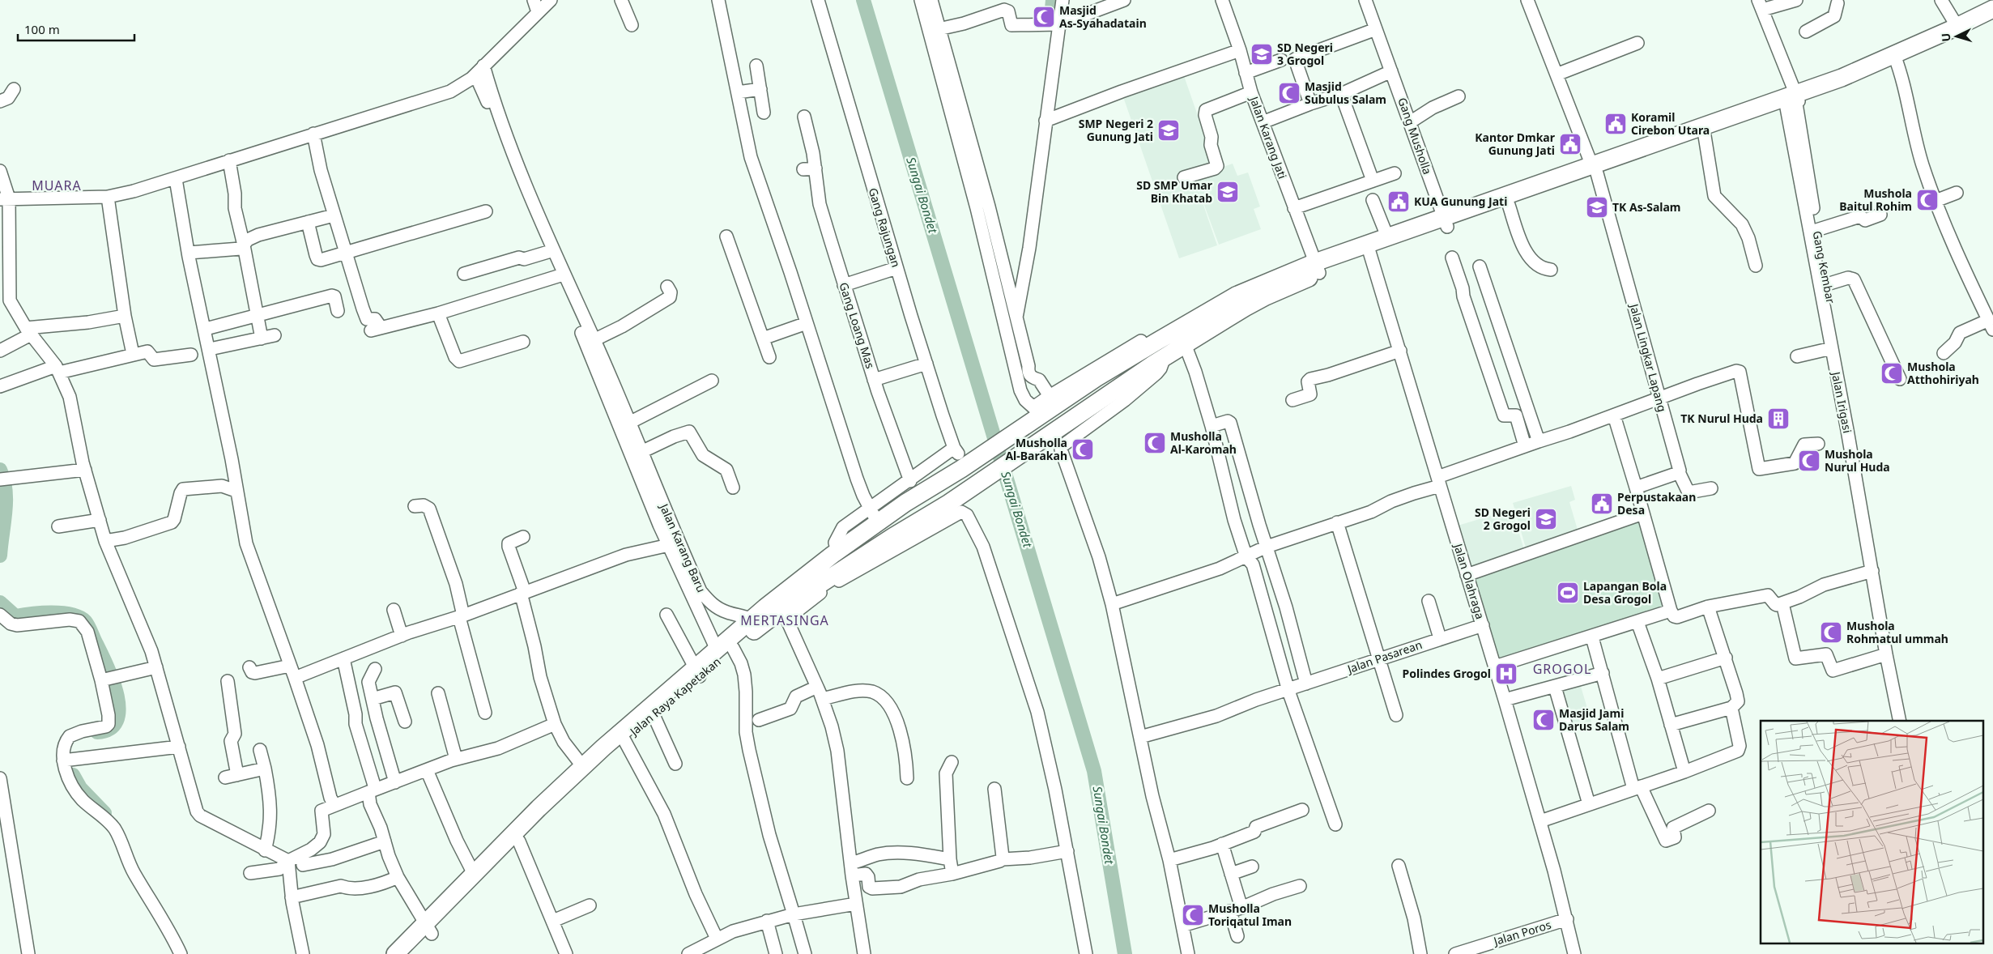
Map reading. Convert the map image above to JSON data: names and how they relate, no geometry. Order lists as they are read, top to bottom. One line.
{"streets":{"highway":["Jalan Raya Kapetakan"],"street":["Gang Musholla","Jalan Karang Jati","Gang Rajungan","Gang Kembar","Gang Loang Mas","Jalan Lingkar Lapang","Jalan Irigasi","Jalan Karang Baru","Jalan Olahraga","Jalan Pasarean","Jalan Poros"]},"crossings":[["Gang Kembar","Jalan Irigasi"],["Jalan Karang Baru","Jalan Raya Kapetakan"],["Jalan Olahraga","Jalan Pasarean"],["Jalan Olahraga","Jalan Poros"]],"districts":["MUARA","MERTASINGA","GROGOL"],"water":["Sungai Bondet"],"places":{"mosque":["Masjid As-Syahadatain","Masjid Subulus Salam","Mushola Baitul Rohim","Mushola Atthohiriyah","Musholla Al-Karomah","Musholla Al-Barakah","Mushola Nurul Huda","Mushola Rohmatul ummah","Masjid Jami Darus Salam","Musholla Toriqatul Iman"],"school or university":["SD Negeri 3 Grogol","SMP Negeri 2 Gunung Jati","SD SMP Umar Bin Khatab","TK As-Salam","SD Negeri 2 Grogol"],"public building":["Koramil Cirebon Utara","Kantor Dmkar Gunung Jati","KUA Gunung Jati","Perpustakaan Desa"],"building":["TK Nurul Huda"],"sports":["Lapangan Bola Desa Grogol"],"hospital":["Polindes Grogol"]},"scale_bar":"100 m","north":"left"}
